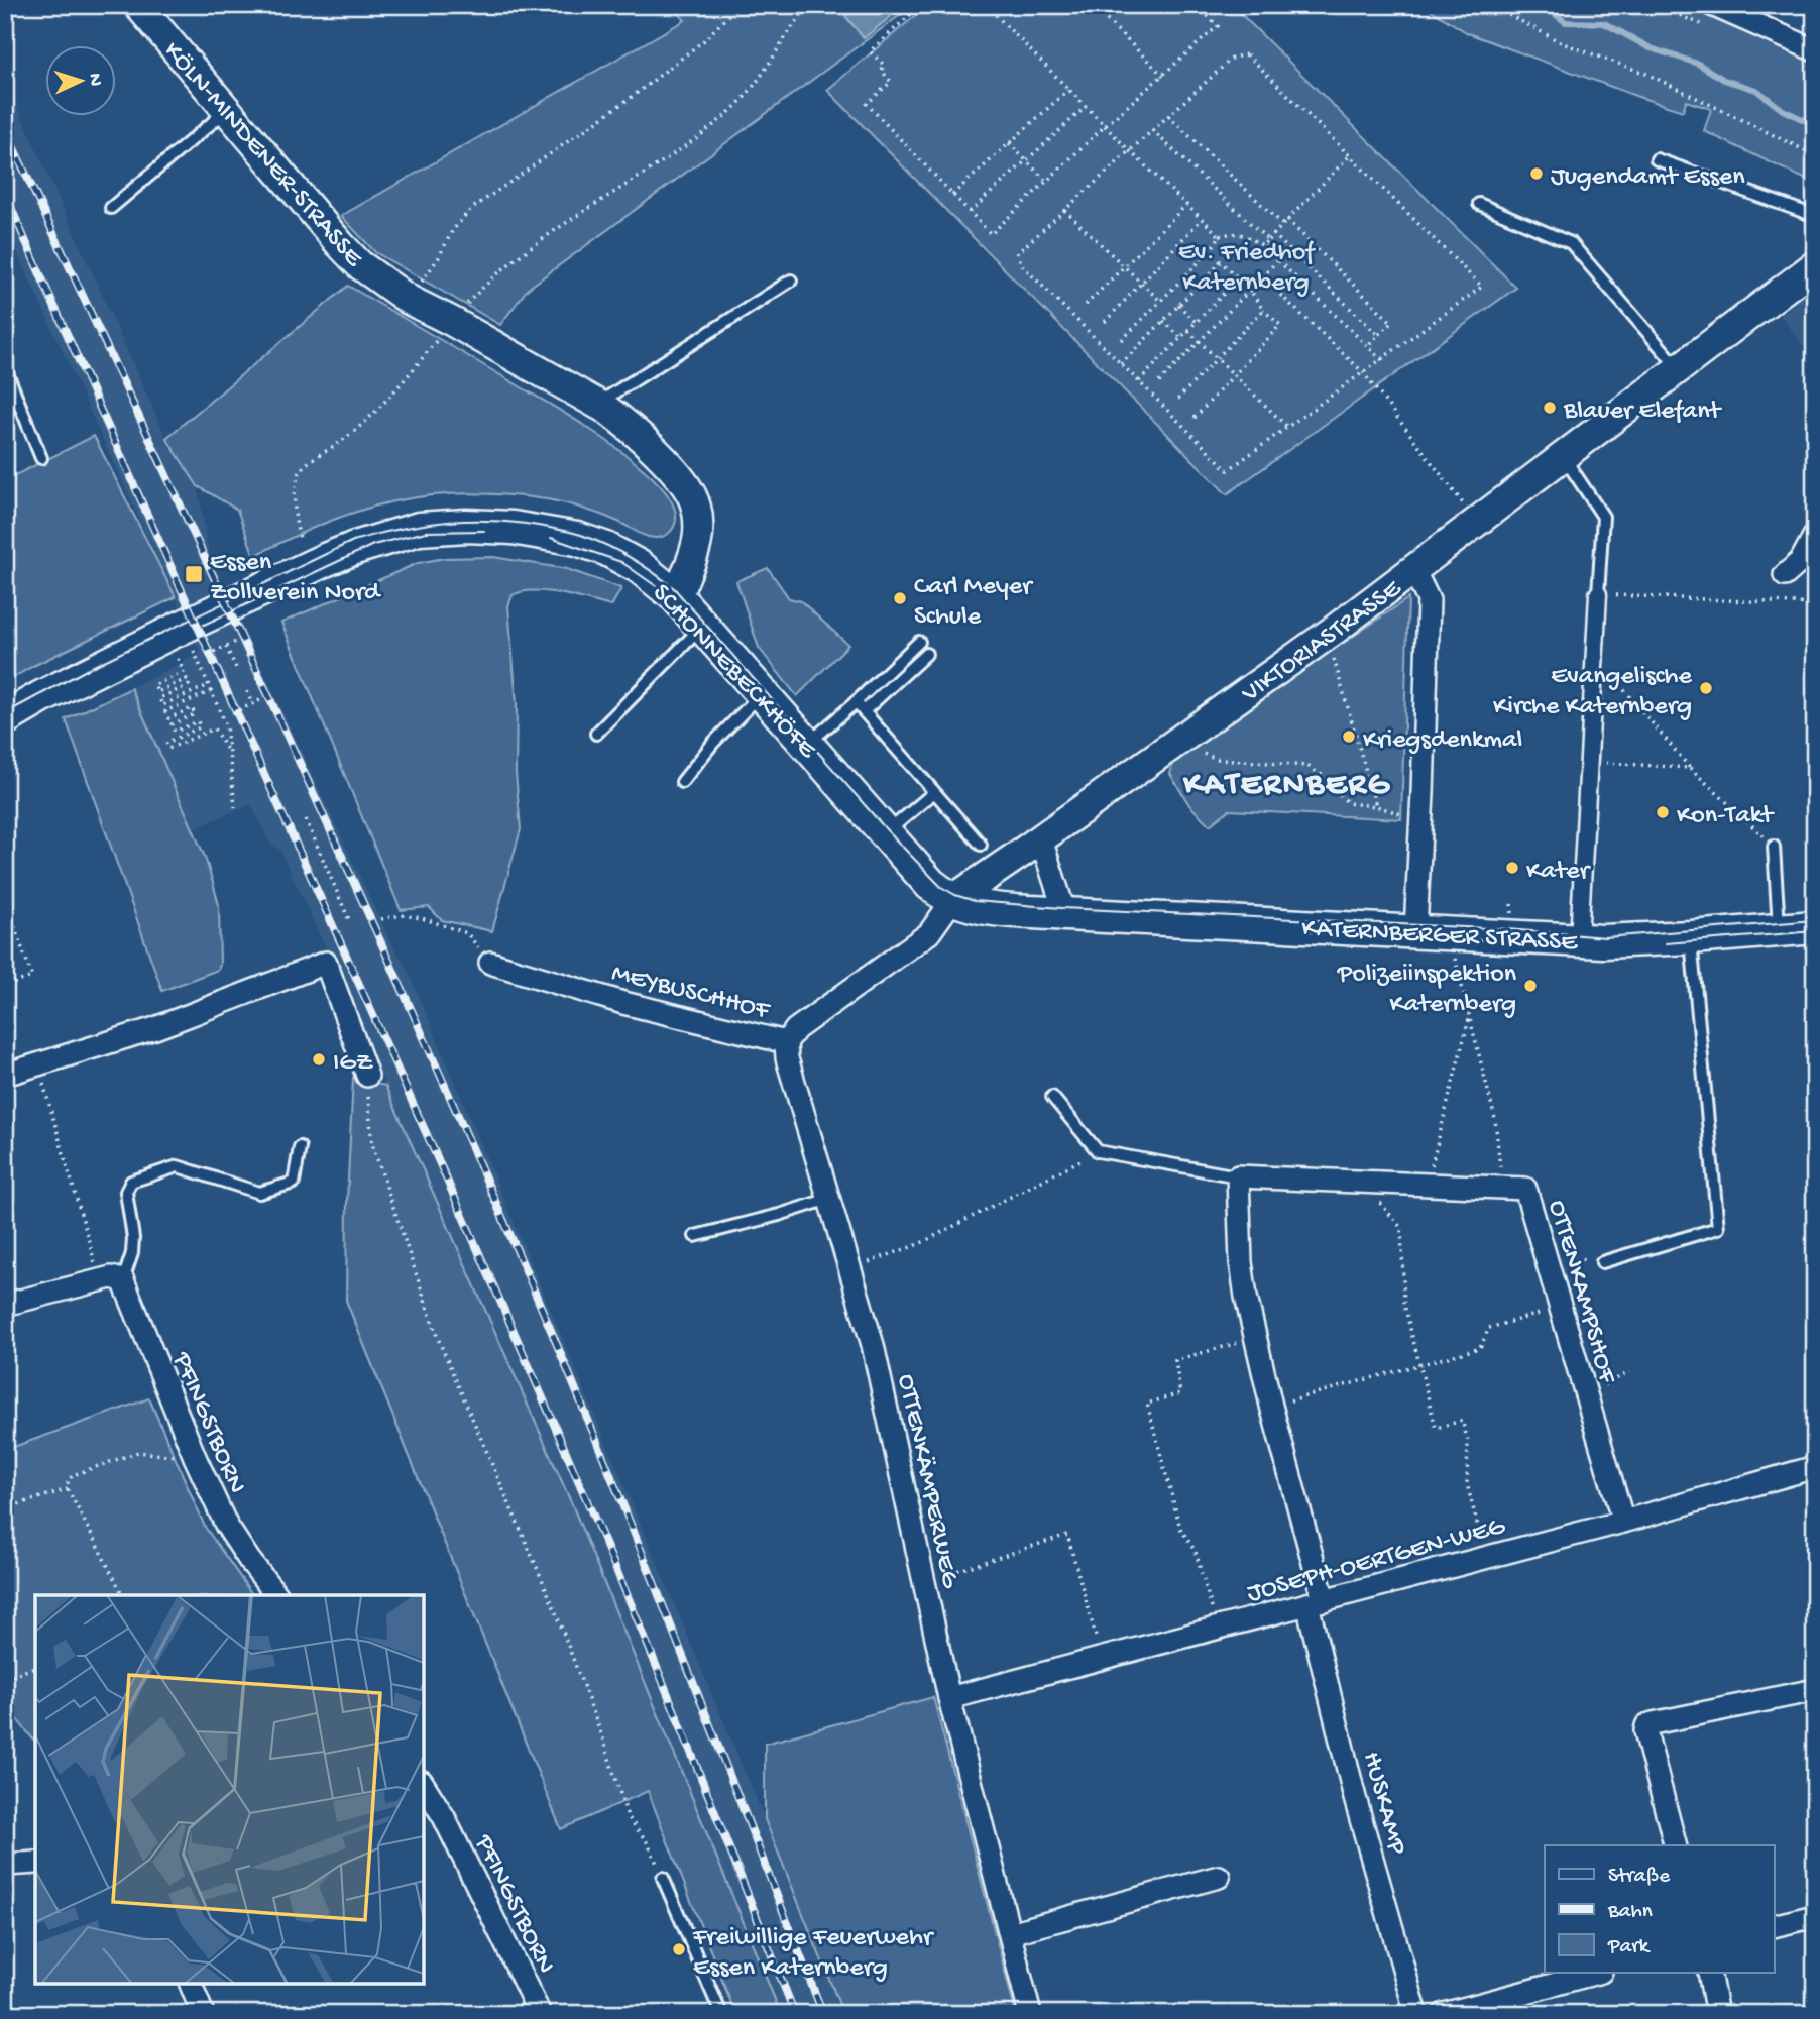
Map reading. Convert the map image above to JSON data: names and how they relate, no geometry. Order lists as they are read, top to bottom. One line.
{"streets":{"main road":["SCHONNEBECKHÖFE","KATERNBERGER STRASSE"],"street":["KÖLN-MINDENER-STRASSE","VIKTORIASTRASSE","MEYBUSCHHOF","OTTENKAMPSHOF","PFINGSTBORN","OTTENKÄMPERWEG","JOSEPH-OERTGEN-WEG","HUSKAMP"]},"crossings":[["KÖLN-MINDENER-STRASSE","SCHONNEBECKHÖFE"],["VIKTORIASTRASSE","SCHONNEBECKHÖFE"],["VIKTORIASTRASSE","KATERNBERGER STRASSE"],["VIKTORIASTRASSE","MEYBUSCHHOF"],["SCHONNEBECKHÖFE","KATERNBERGER STRASSE"],["SCHONNEBECKHÖFE","MEYBUSCHHOF"],["KATERNBERGER STRASSE","MEYBUSCHHOF"],["MEYBUSCHHOF","OTTENKÄMPERWEG"],["OTTENKAMPSHOF","JOSEPH-OERTGEN-WEG"],["OTTENKÄMPERWEG","JOSEPH-OERTGEN-WEG"],["JOSEPH-OERTGEN-WEG","HUSKAMP"]],"districts":["KATERNBERG"],"parks":["Ev. Friedhof Katernberg"],"places":{"other":["Jugendamt Essen","Blauer Elefant","Carl Meyer Schule","Evangelische Kirche Katernberg","Kriegsdenkmal","Kon-Takt","Kater","Polizeiinspektion Katernberg","IGZ","Freiwillige Feuerwehr Essen Katernberg"],"transit":["Essen Zollverein Nord"]},"legend":["Straße","Bahn","Park"],"north":"right"}
